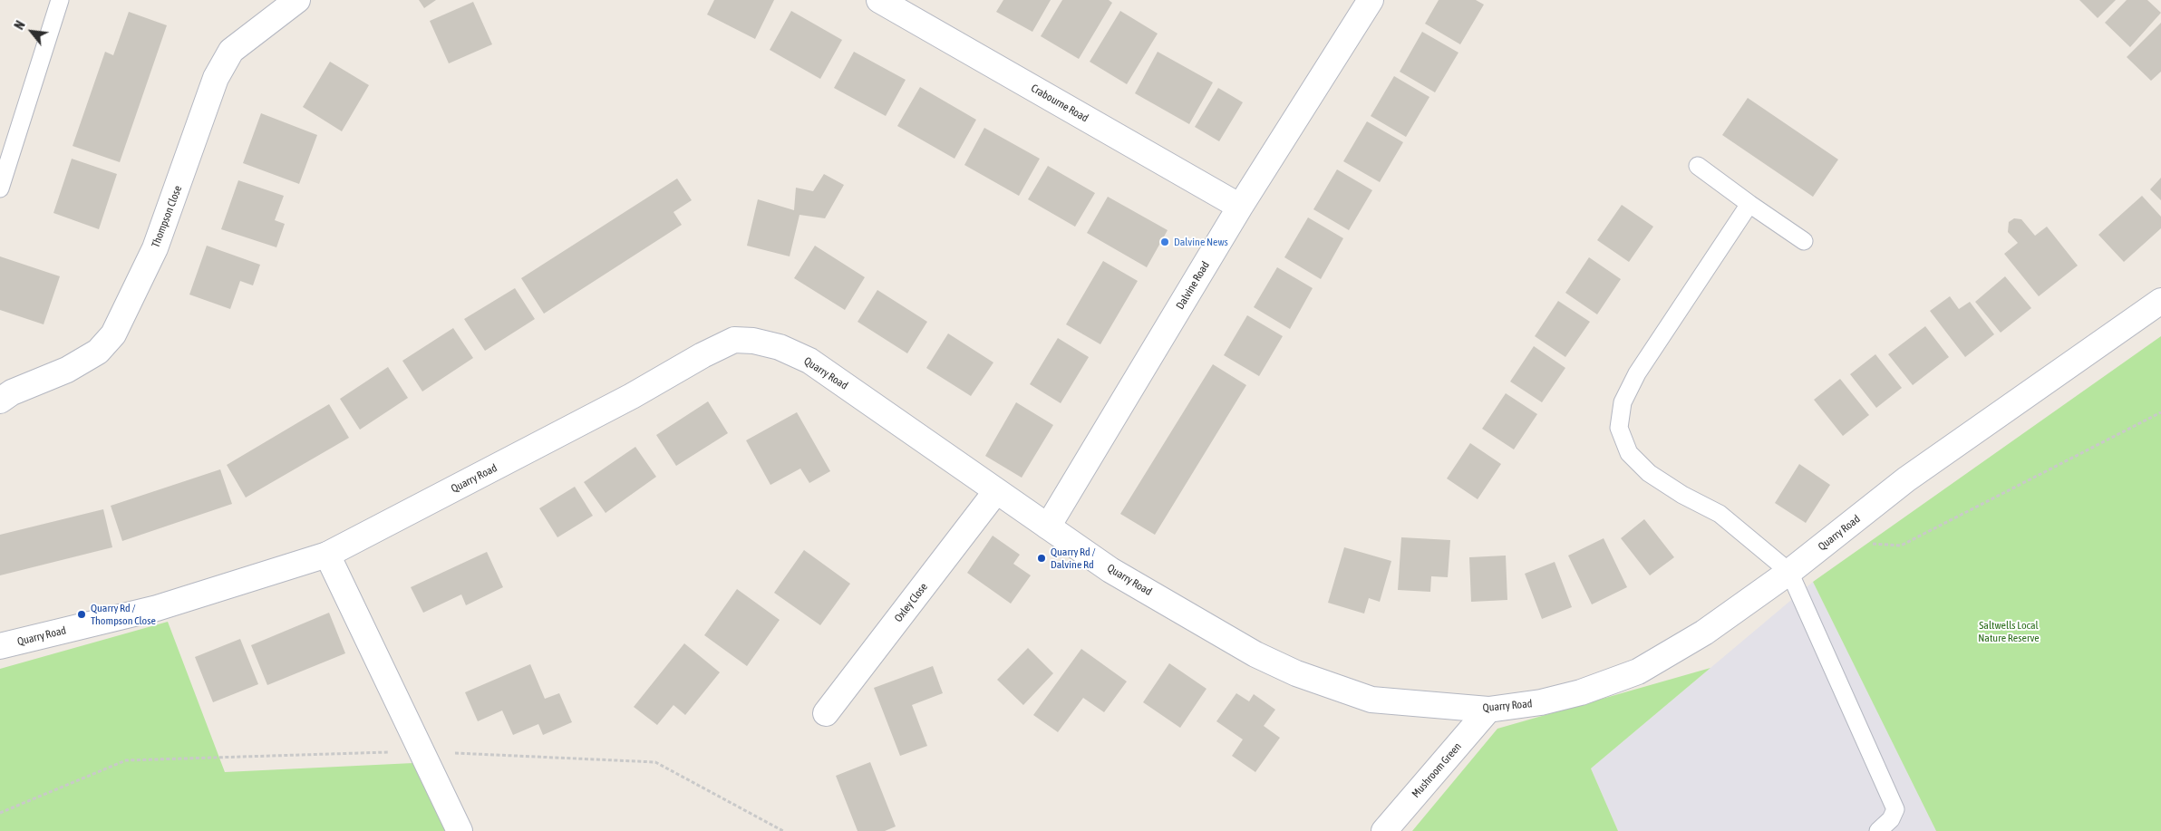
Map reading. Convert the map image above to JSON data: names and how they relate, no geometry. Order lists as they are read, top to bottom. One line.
{"streets":{"street":["Crabourne Road","Thompson Close","Dalvine Road","Quarry Road","Oxley Close","Mushroom Green"]},"crossings":[["Crabourne Road","Dalvine Road"],["Dalvine Road","Quarry Road"],["Quarry Road","Oxley Close"],["Quarry Road","Mushroom Green"]],"parks":["Saltwells Local Nature Reserve"],"places":["Dalvine News","Quarry Rd / Dalvine Rd","Quarry Rd / Thompson Close"],"north":"top left"}
